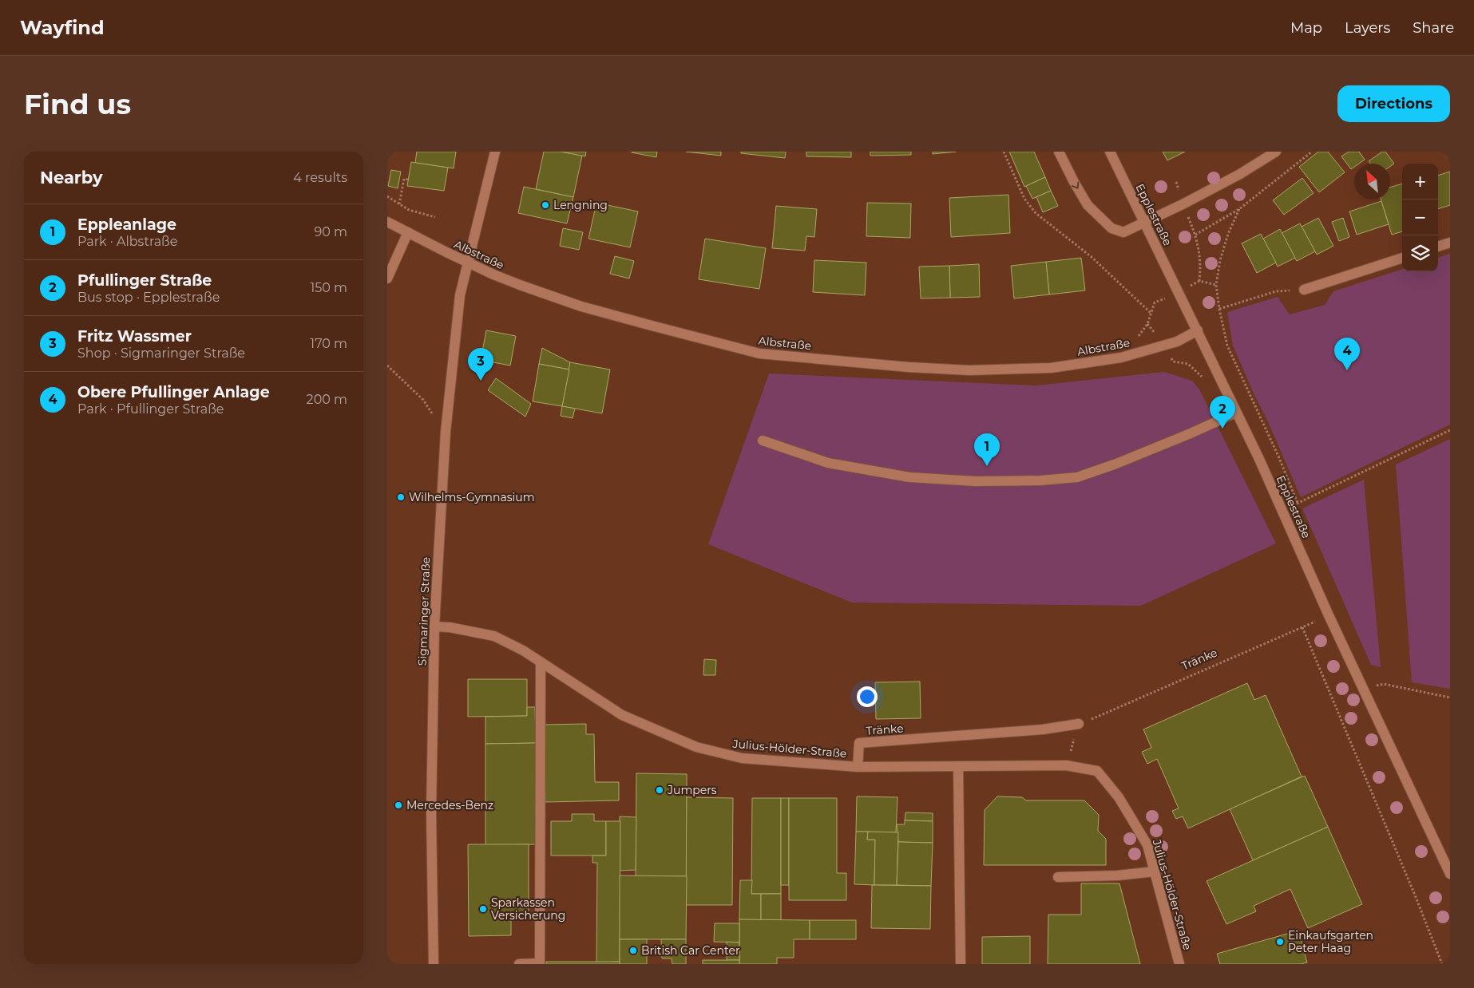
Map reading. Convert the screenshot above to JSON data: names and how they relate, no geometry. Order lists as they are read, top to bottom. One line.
{"streets":{"street":["Epplestraße","Albstraße","Sigmaringer Straße","Tränke","Julius-Hölder-Straße"]},"crossings":[["Epplestraße","Albstraße"],["Epplestraße","Tränke"],["Albstraße","Sigmaringer Straße"],["Sigmaringer Straße","Julius-Hölder-Straße"],["Tränke","Julius-Hölder-Straße"]],"places":["Lengning","Wilhelms-Gymnasium","Jumpers","Mercedes-Benz","Sparkassen Versicherung","Einkaufsgarten Peter Haag","British Car Center"],"north":"top left","page":{"header":"Wayfind","nav":["Map","Layers","Share"],"buttons":"Directions","title":"Find us","heading":["Nearby","4 results"],"map_buttons":["+","−"],"list":[{"mark":"1","name":"Eppleanlage","note":"Park · Albstraße","value":"90 m"},{"mark":"2","name":"Pfullinger Straße","note":"Bus stop · Epplestraße","value":"150 m"},{"mark":"3","name":"Fritz Wassmer","note":"Shop · Sigmaringer Straße","value":"170 m"},{"mark":"4","name":"Obere Pfullinger Anlage","note":"Park · Pfullinger Straße","value":"200 m"}],"pins":["4","3","2","1"]}}
